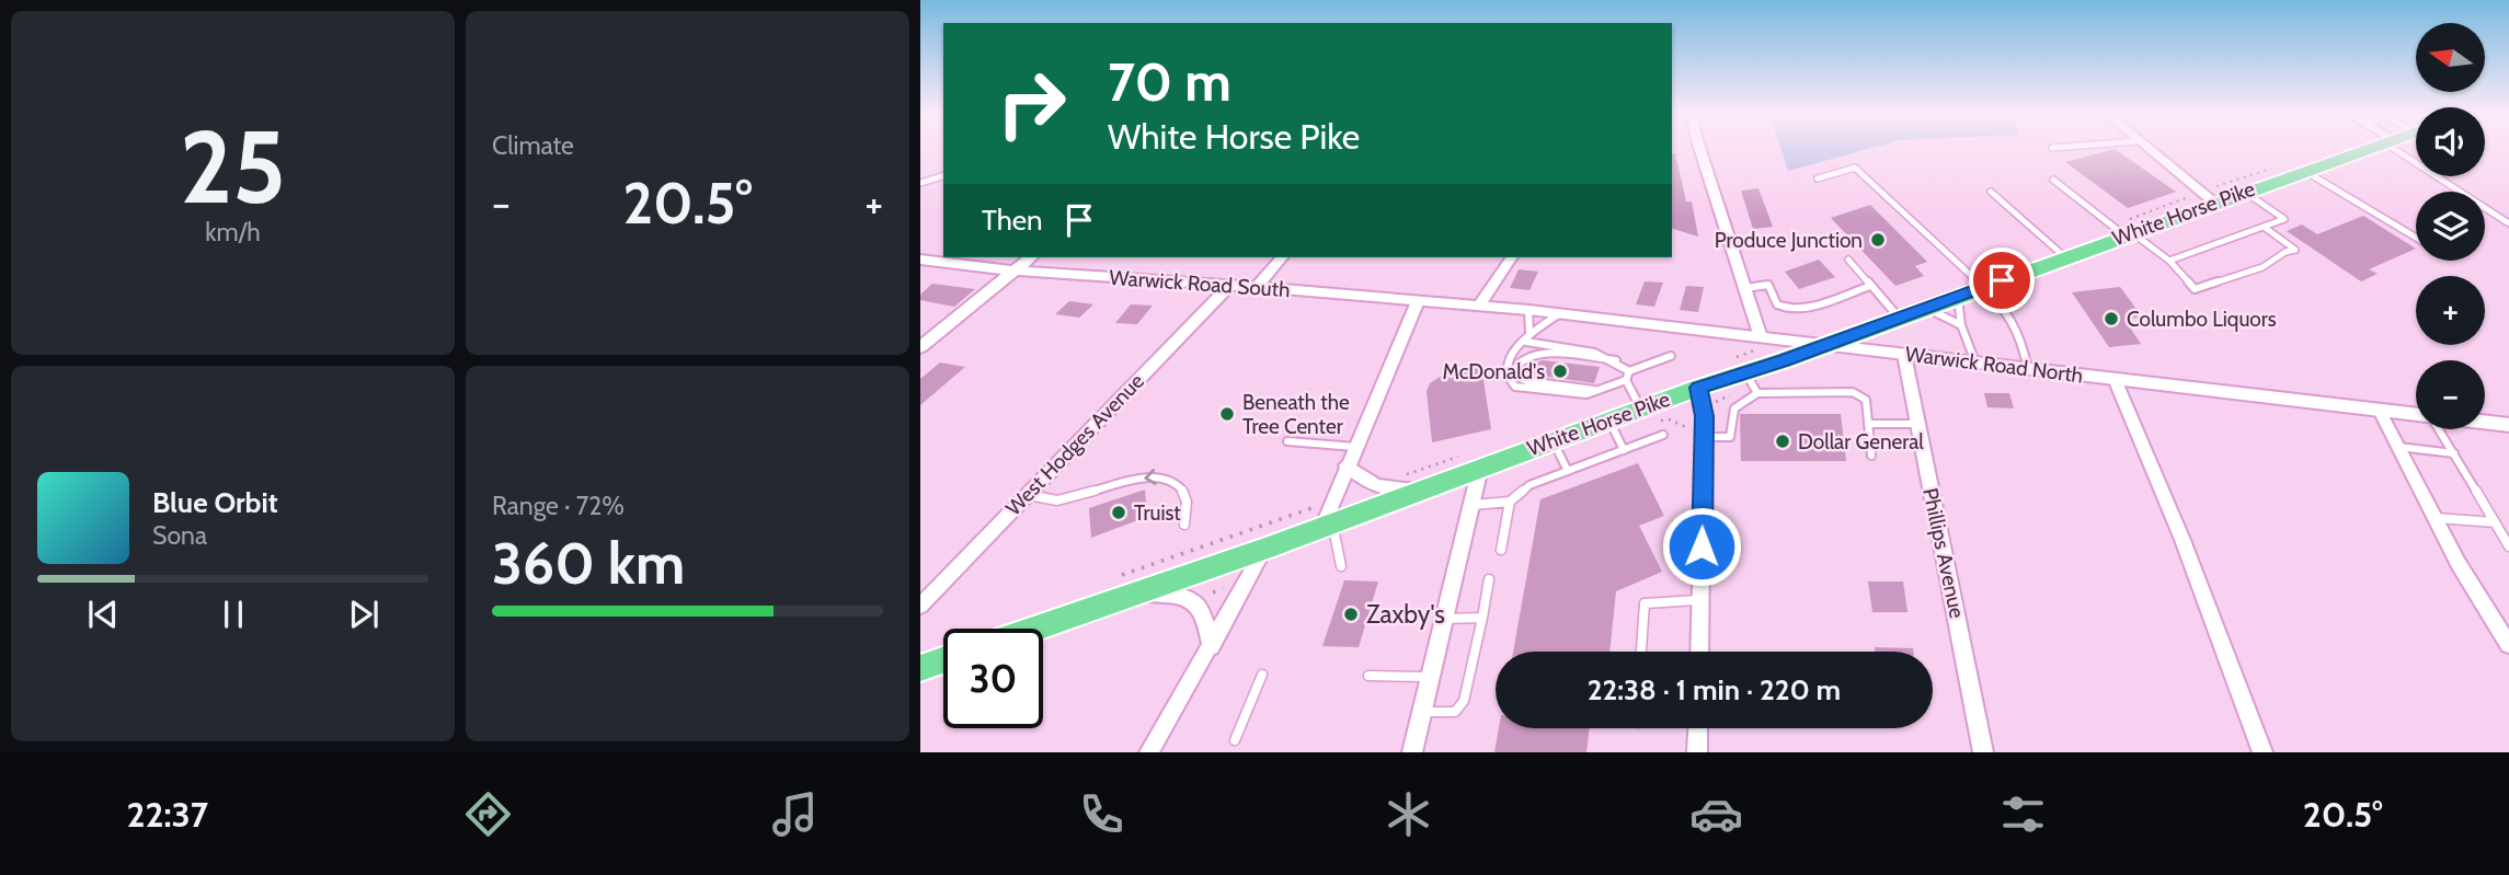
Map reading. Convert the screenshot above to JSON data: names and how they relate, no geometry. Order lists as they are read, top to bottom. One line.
{"streets":{"highway":["White Horse Pike"],"street":["Warwick Road South","Warwick Road North","West Hodges Avenue","Phillips Avenue"]},"crossings":[["White Horse Pike","Warwick Road North"],["Warwick Road South","Warwick Road North"],["Warwick Road South","West Hodges Avenue"],["Warwick Road North","Phillips Avenue"]],"places":["Produce Junction","Columbo Liquors","McDonald's","Beneath the Tree Center","Dollar General","Truist","Zaxby's"],"north":"left","page":{"tile":[["25","km/h"],"Climate",["Range · 72%","360 km"]],"map_buttons":["+","−"],"turn":["70 m","White Horse Pike"],"heat":["−","20.5°","+"],"then":"Then","song":["Blue Orbit","Sona"],"limit":"30","trip":"22:38 · 1 min · 220 m","tabs":["22:37","20.5°"]}}
